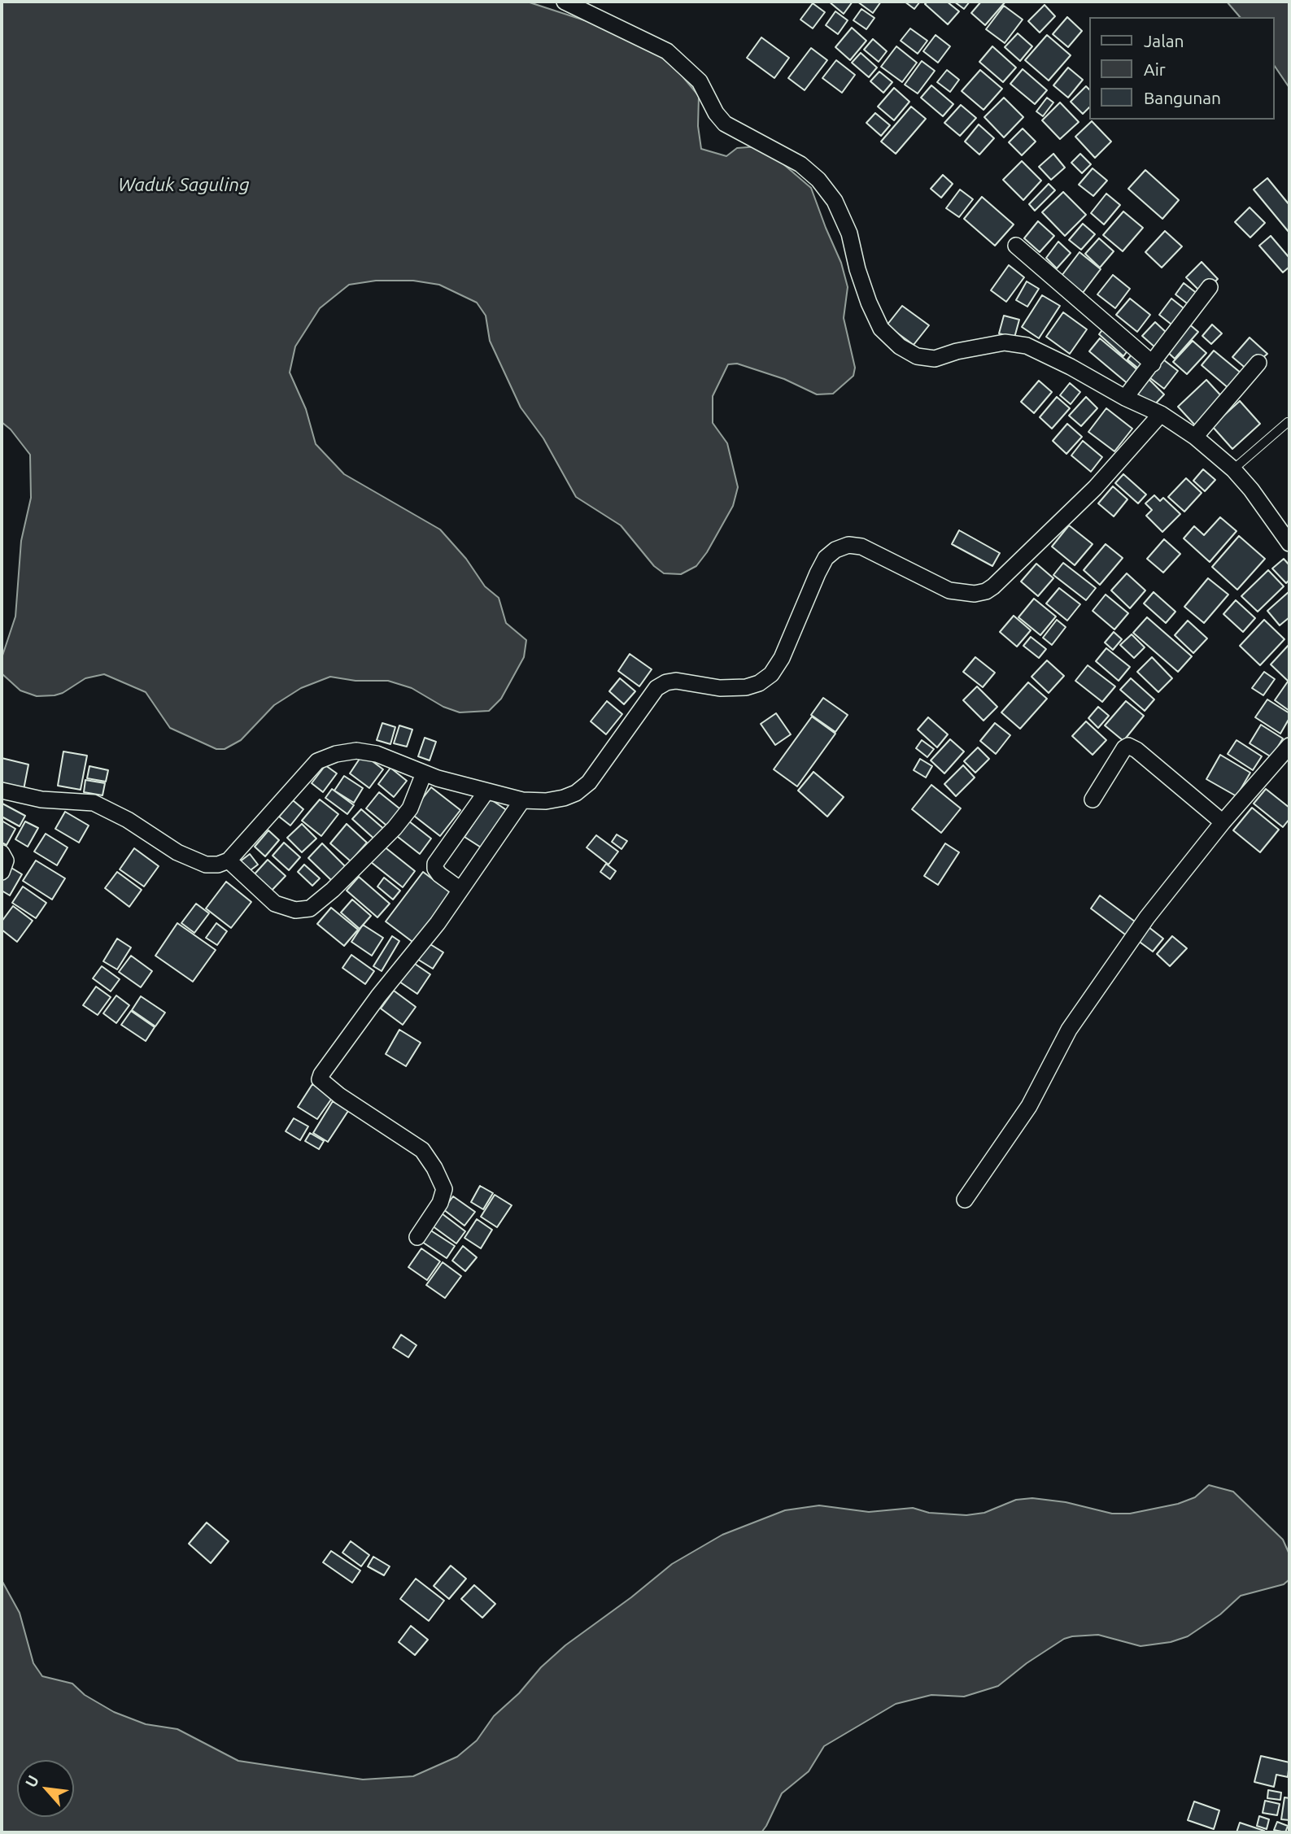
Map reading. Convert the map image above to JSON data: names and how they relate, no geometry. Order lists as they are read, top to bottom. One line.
{"water":["Waduk Saguling"],"legend":["Jalan","Air","Bangunan"],"north":"top left"}
